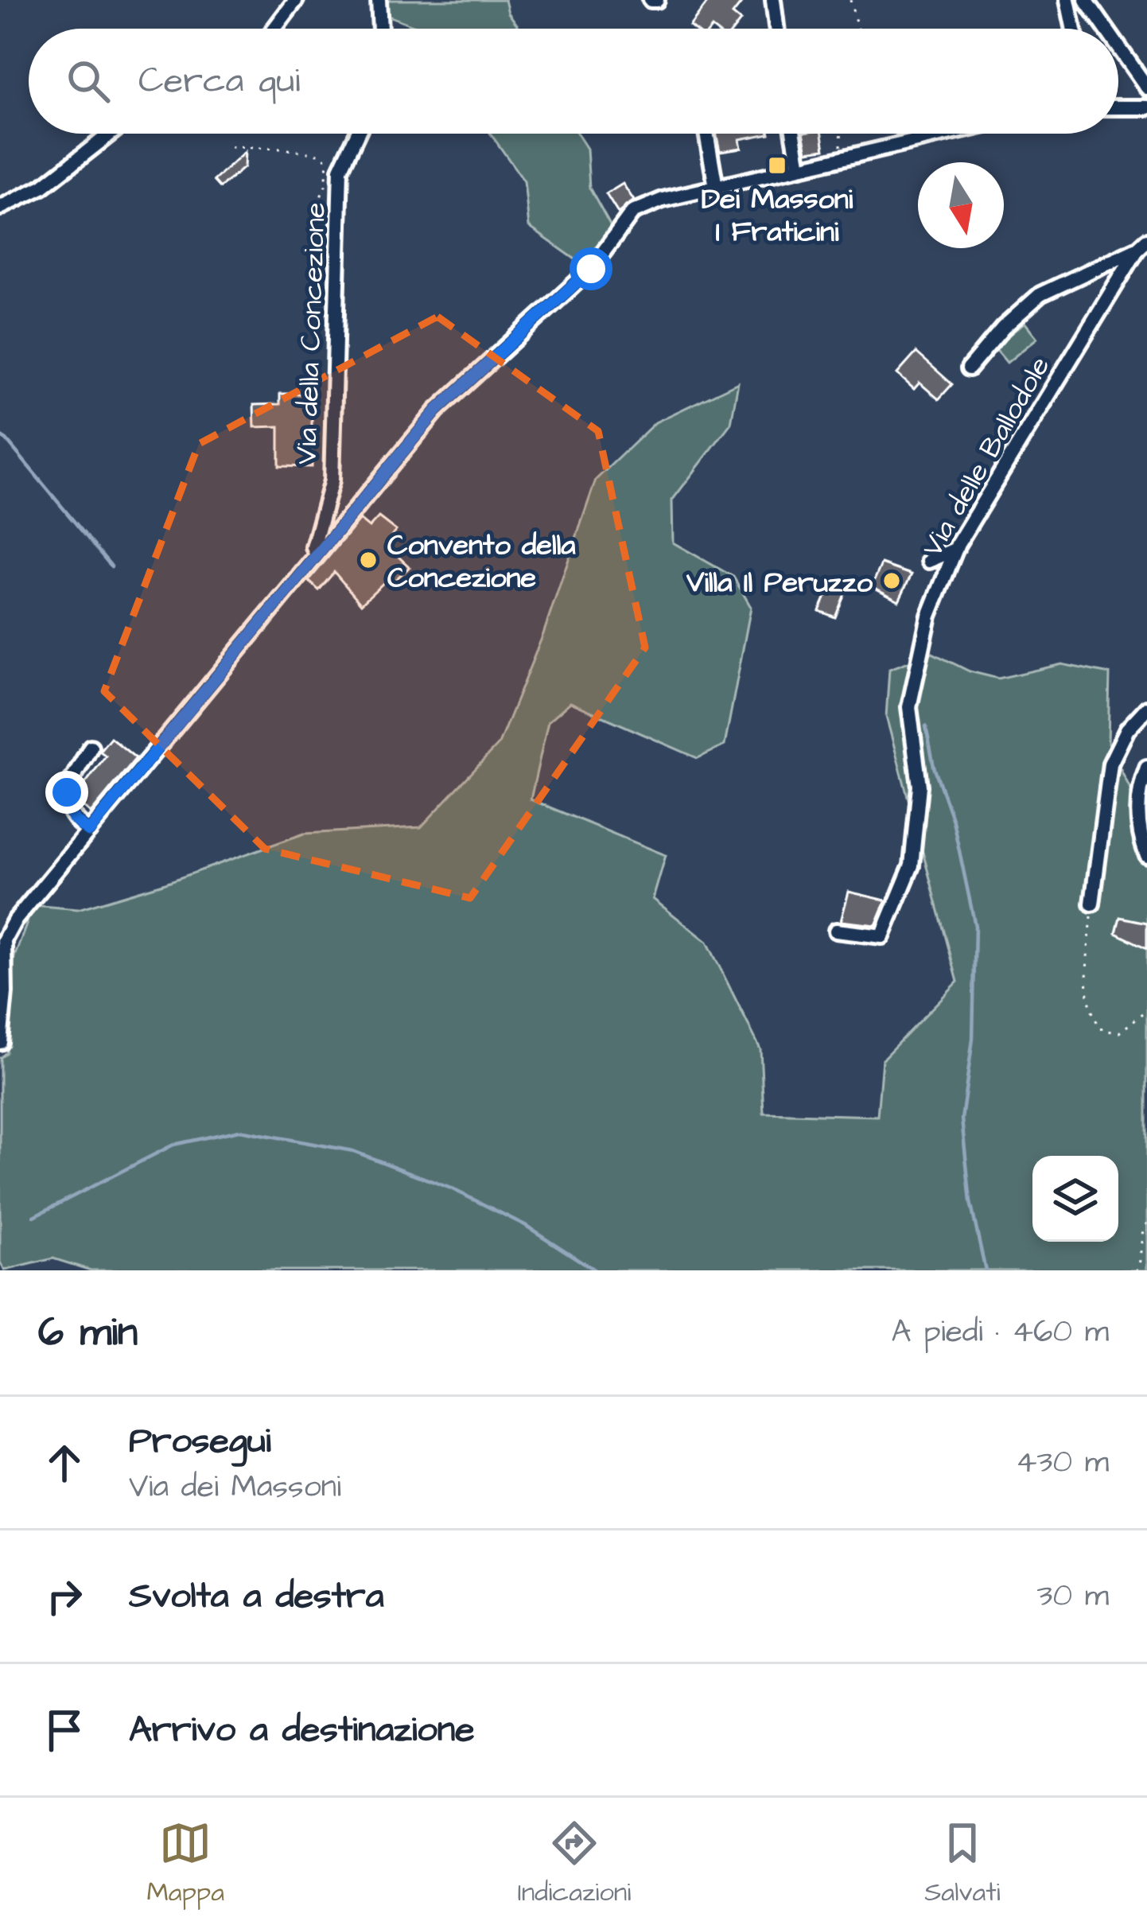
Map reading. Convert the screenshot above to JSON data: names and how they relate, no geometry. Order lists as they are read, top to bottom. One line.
{"streets":{"street":["Via della Concezione","Via delle Ballodole"]},"places":{"transit":["Dei Massoni I Fraticini"],"other":["Convento della Concezione","Villa Il Peruzzo"]},"north":"bottom","page":{"search":"Cerca qui","heading":["6 min","A piedi · 460 m"],"list":[["Prosegui","Via dei Massoni","430 m"],["Svolta a destra","30 m"],"Arrivo a destinazione"],"nav":["Mappa","Indicazioni","Salvati"]}}
